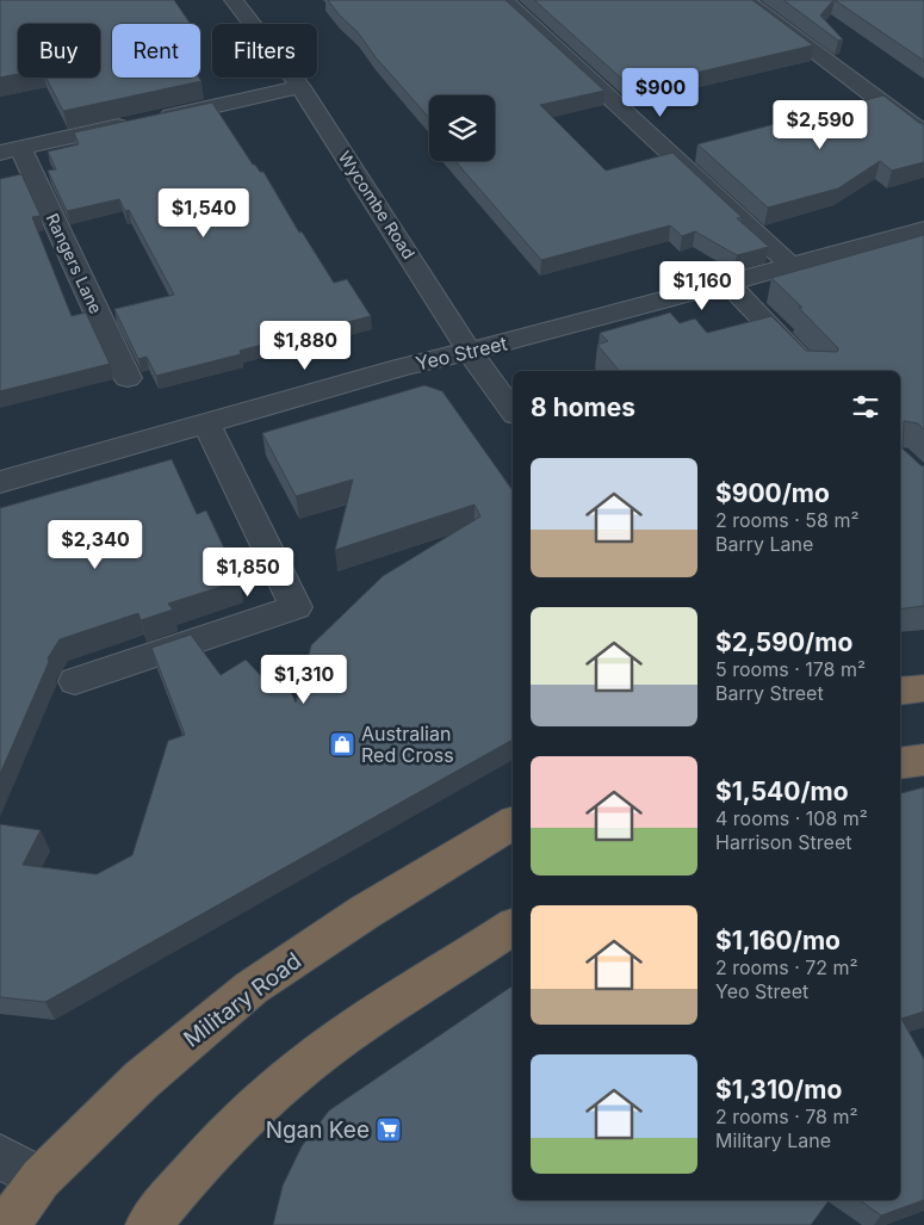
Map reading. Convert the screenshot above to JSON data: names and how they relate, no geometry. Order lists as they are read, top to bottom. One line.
{"streets":{"highway":["Military Road"],"street":["Wycombe Road","Rangers Lane","Yeo Street"]},"crossings":[["Wycombe Road","Yeo Street"]],"places":{"shop":["Australian Red Cross"],"supermarket":["Ngan Kee"]},"page":{"chip":["Buy","Rent","Filters"],"price":["$900","$2,590","$1,540","$1,160","$1,880","$2,340","$1,850","$1,310"],"heading":"8 homes","list":[{"name":"$900/mo","note":"2 rooms · 58 m² · Barry Lane"},{"name":"$2,590/mo","note":"5 rooms · 178 m² · Barry Street"},{"name":"$1,540/mo","note":"4 rooms · 108 m² · Harrison Street"},{"name":"$1,160/mo","note":"2 rooms · 72 m² · Yeo Street"},{"name":"$1,310/mo","note":"2 rooms · 78 m² · Military Lane"}]}}
